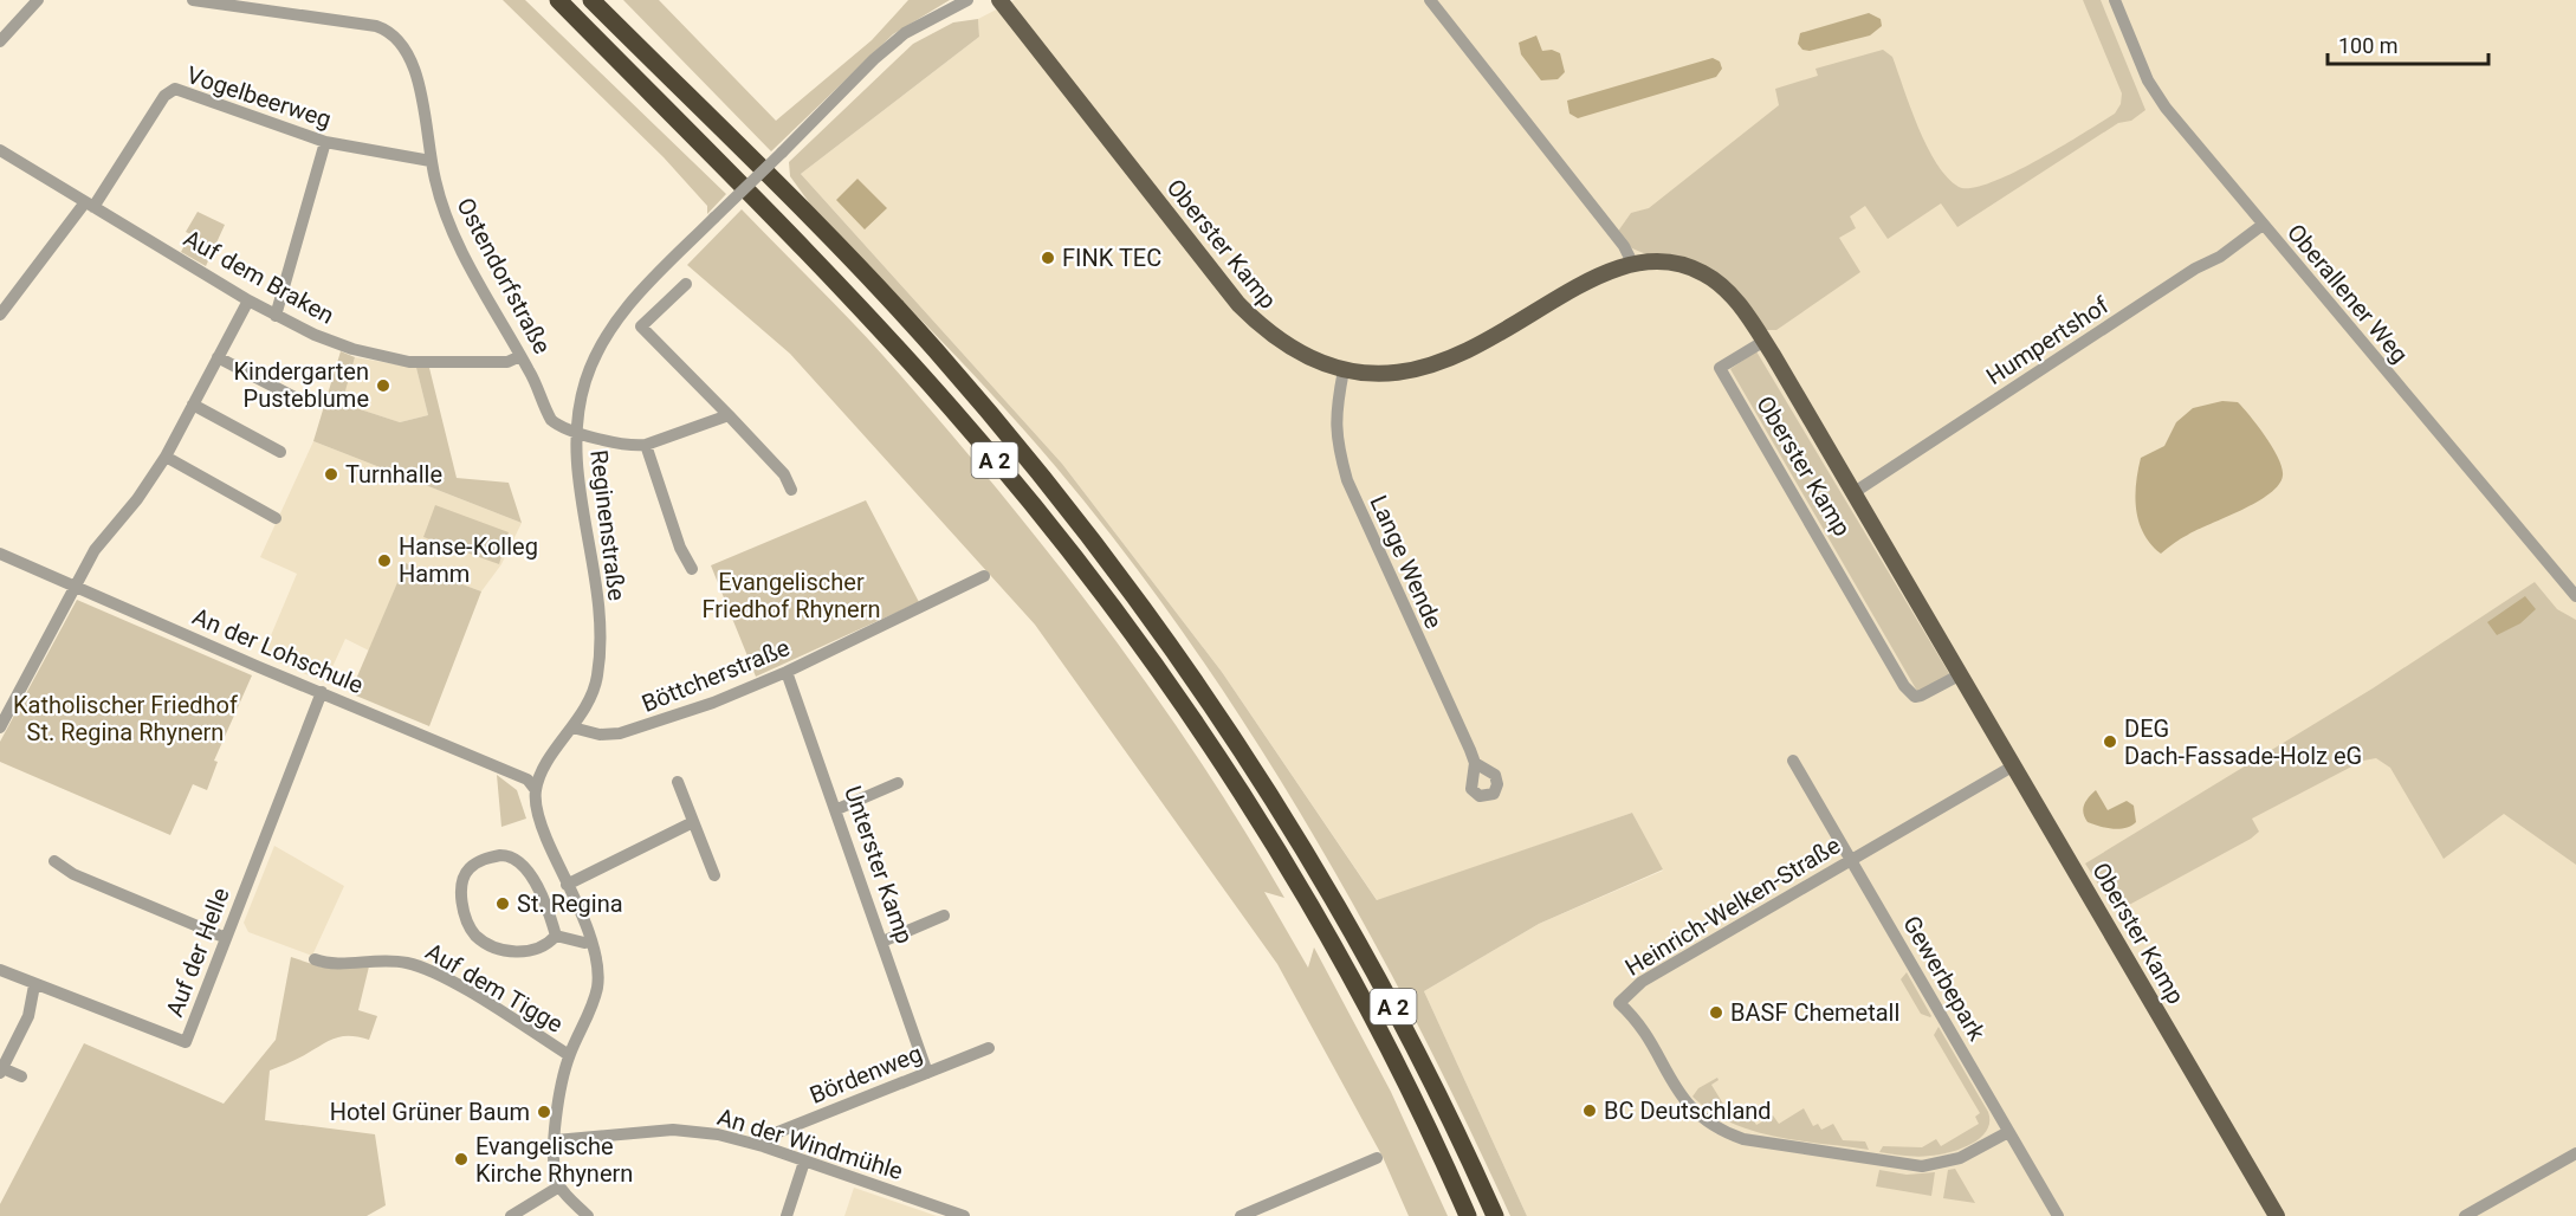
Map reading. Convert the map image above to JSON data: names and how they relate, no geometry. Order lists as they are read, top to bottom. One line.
{"streets":{"highway":["A 2"],"main road":["Oberster Kamp"],"street":["Vogelbeerweg","Ostendorfstraße","Auf dem Braken","Oberallener Weg","Humpertshof","Reginenstraße","Lange Wende","An der Lohschule","Böttcherstraße","Unterster Kamp","Heinrich-Welken-Straße","Auf der Helle","Gewerbepark","Auf dem Tigge","Bördenweg","An der Windmühle"]},"crossings":[["Vogelbeerweg","Ostendorfstraße"],["Vogelbeerweg","Auf dem Braken"],["Oberster Kamp","Humpertshof"],["Oberster Kamp","Lange Wende"],["Oberster Kamp","Heinrich-Welken-Straße"],["Ostendorfstraße","Auf dem Braken"],["Ostendorfstraße","Reginenstraße"],["Oberallener Weg","Humpertshof"],["Reginenstraße","An der Lohschule"],["Reginenstraße","Böttcherstraße"],["An der Lohschule","Auf der Helle"],["Böttcherstraße","Unterster Kamp"],["Unterster Kamp","Bördenweg"],["Heinrich-Welken-Straße","Gewerbepark"],["Bördenweg","An der Windmühle"]],"parks":["Evangelischer Friedhof Rhynern","Katholischer Friedhof St. Regina Rhynern"],"places":["FINK TEC","Kindergarten Pusteblume","Turnhalle","Hanse-Kolleg Hamm","DEG Dach-Fassade-Holz eG","St. Regina","BASF Chemetall","BC Deutschland","Hotel Grüner Baum","Evangelische Kirche Rhynern"],"scale_bar":"100 m"}
